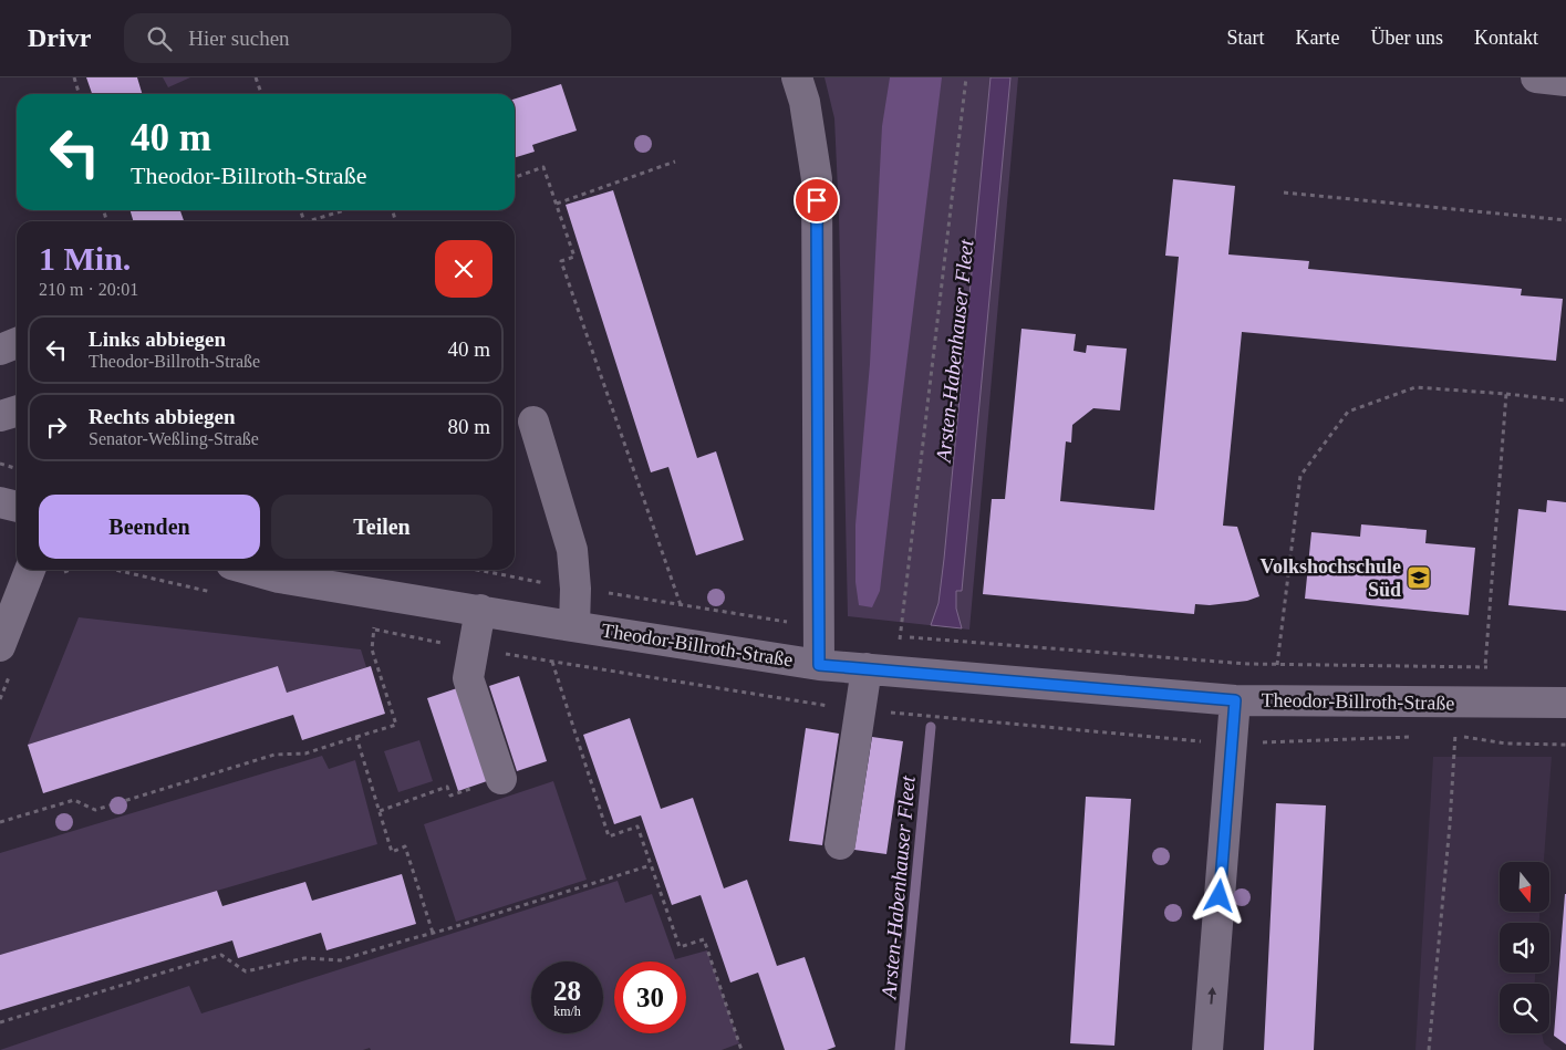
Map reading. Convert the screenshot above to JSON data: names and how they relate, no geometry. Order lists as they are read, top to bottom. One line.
{"streets":{"street":["Theodor-Billroth-Straße"]},"water":["Arsten-Habenhauser Fleet"],"places":{"school or university":["Volkshochschule Süd"]},"north":"bottom","page":{"header":"Drivr","search":"Hier suchen","nav":["Start","Karte","Über uns","Kontakt"],"turn":["40 m","Theodor-Billroth-Straße"],"heading":["1 Min.","210 m · 20:01"],"list":[{"name":"Links abbiegen","note":"Theodor-Billroth-Straße","value":"40 m"},{"name":"Rechts abbiegen","note":"Senator-Weßling-Straße","value":"80 m"}],"buttons":["Beenden","Teilen"],"speed":"28 km/h","limit":"30"}}
